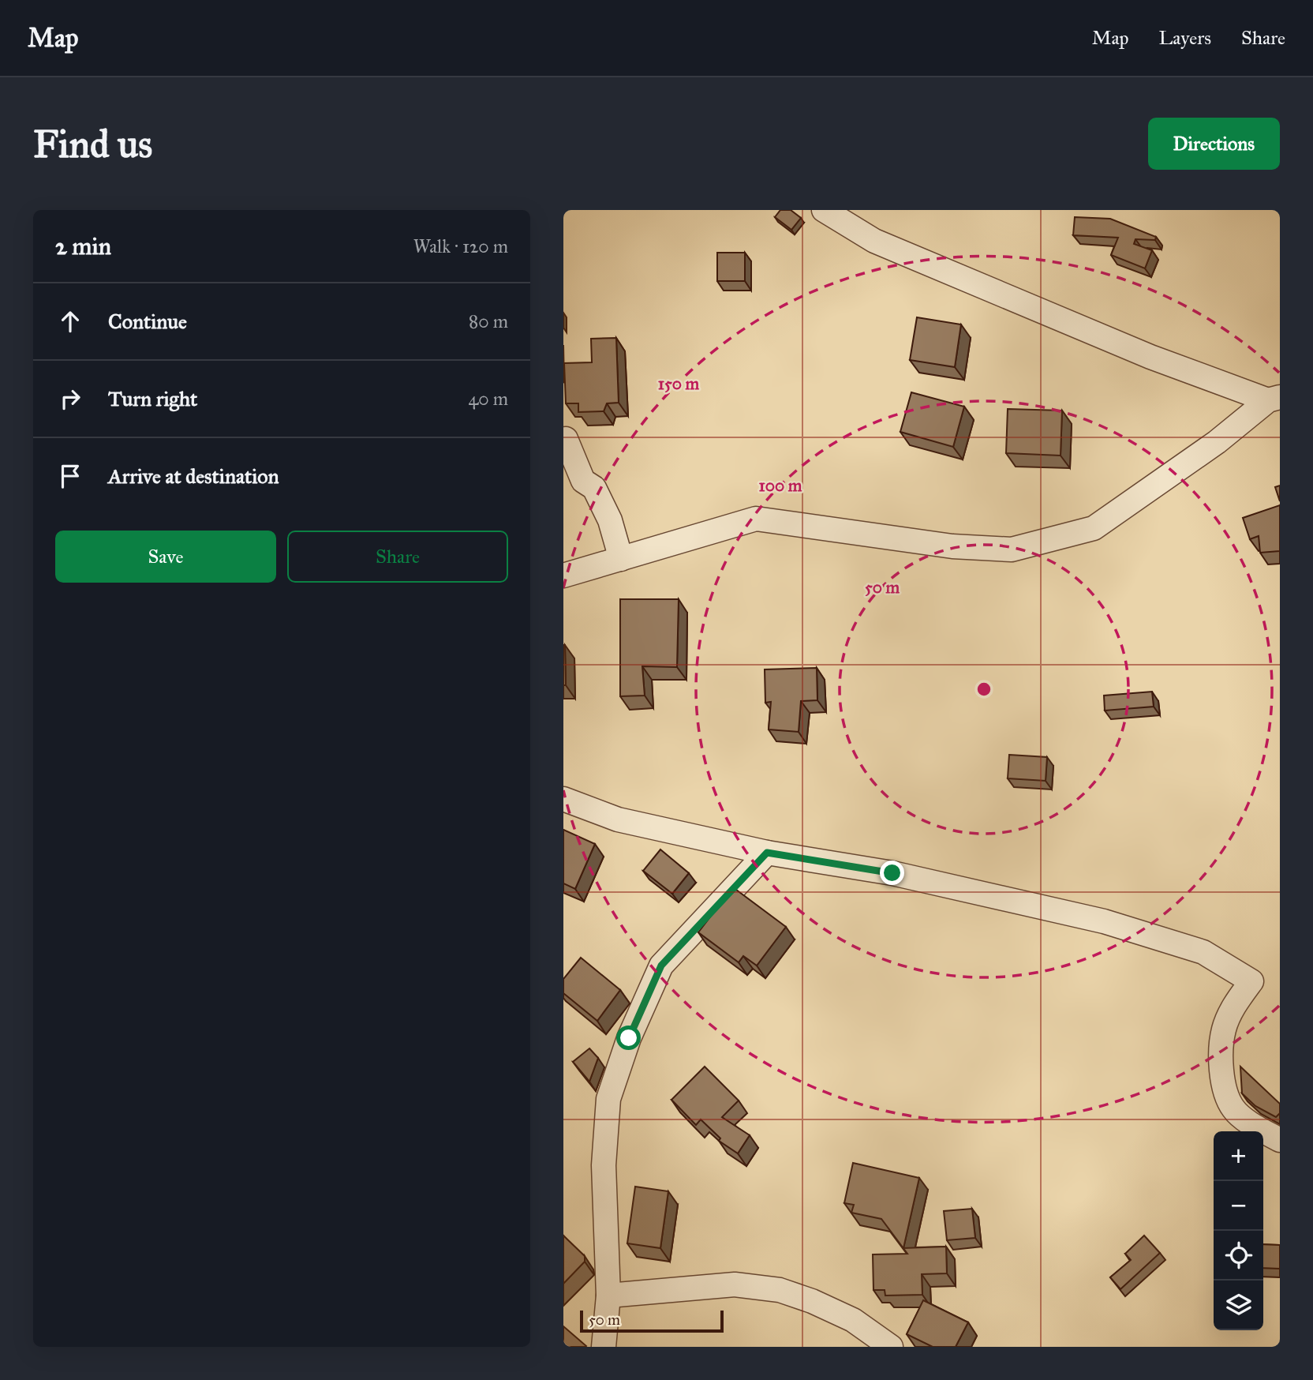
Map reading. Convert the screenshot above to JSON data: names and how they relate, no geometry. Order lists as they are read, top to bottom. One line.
{"scale_bar":"50 m","page":{"header":"Map","nav":["Map","Layers","Share"],"buttons":["Directions",["Save","Share"]],"title":"Find us","heading":["2 min","Walk · 120 m"],"list":[["Continue","80 m"],["Turn right","40 m"],"Arrive at destination"],"map_buttons":["+","−"],"scale":"50 m"},"rings":["150 m","100 m","50 m"]}
